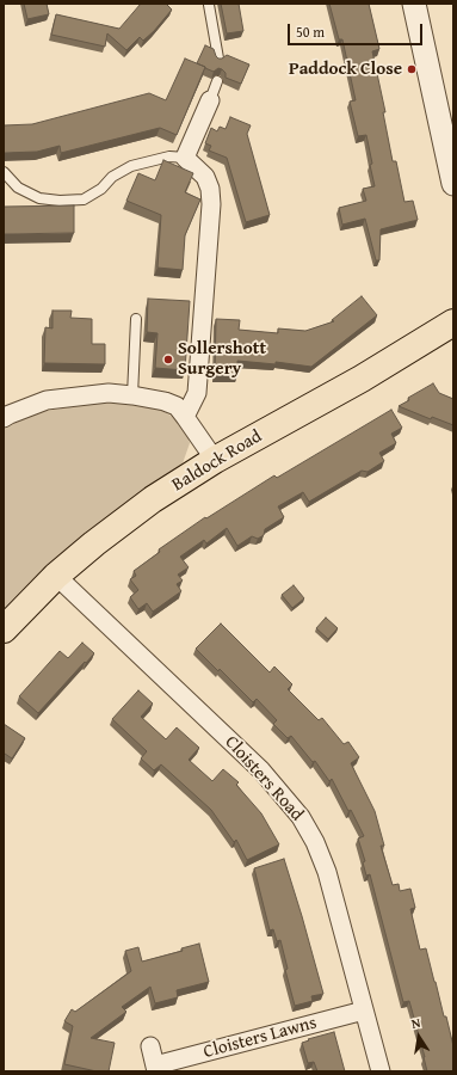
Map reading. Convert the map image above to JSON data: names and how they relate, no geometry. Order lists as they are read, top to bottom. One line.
{"streets":{"main road":["Baldock Road"],"street":["Cloisters Road","Cloisters Lawns"]},"crossings":[["Baldock Road","Cloisters Road"],["Cloisters Road","Cloisters Lawns"]],"places":["Paddock Close","Sollershott Surgery"],"scale_bar":"50 m","north":"top"}
